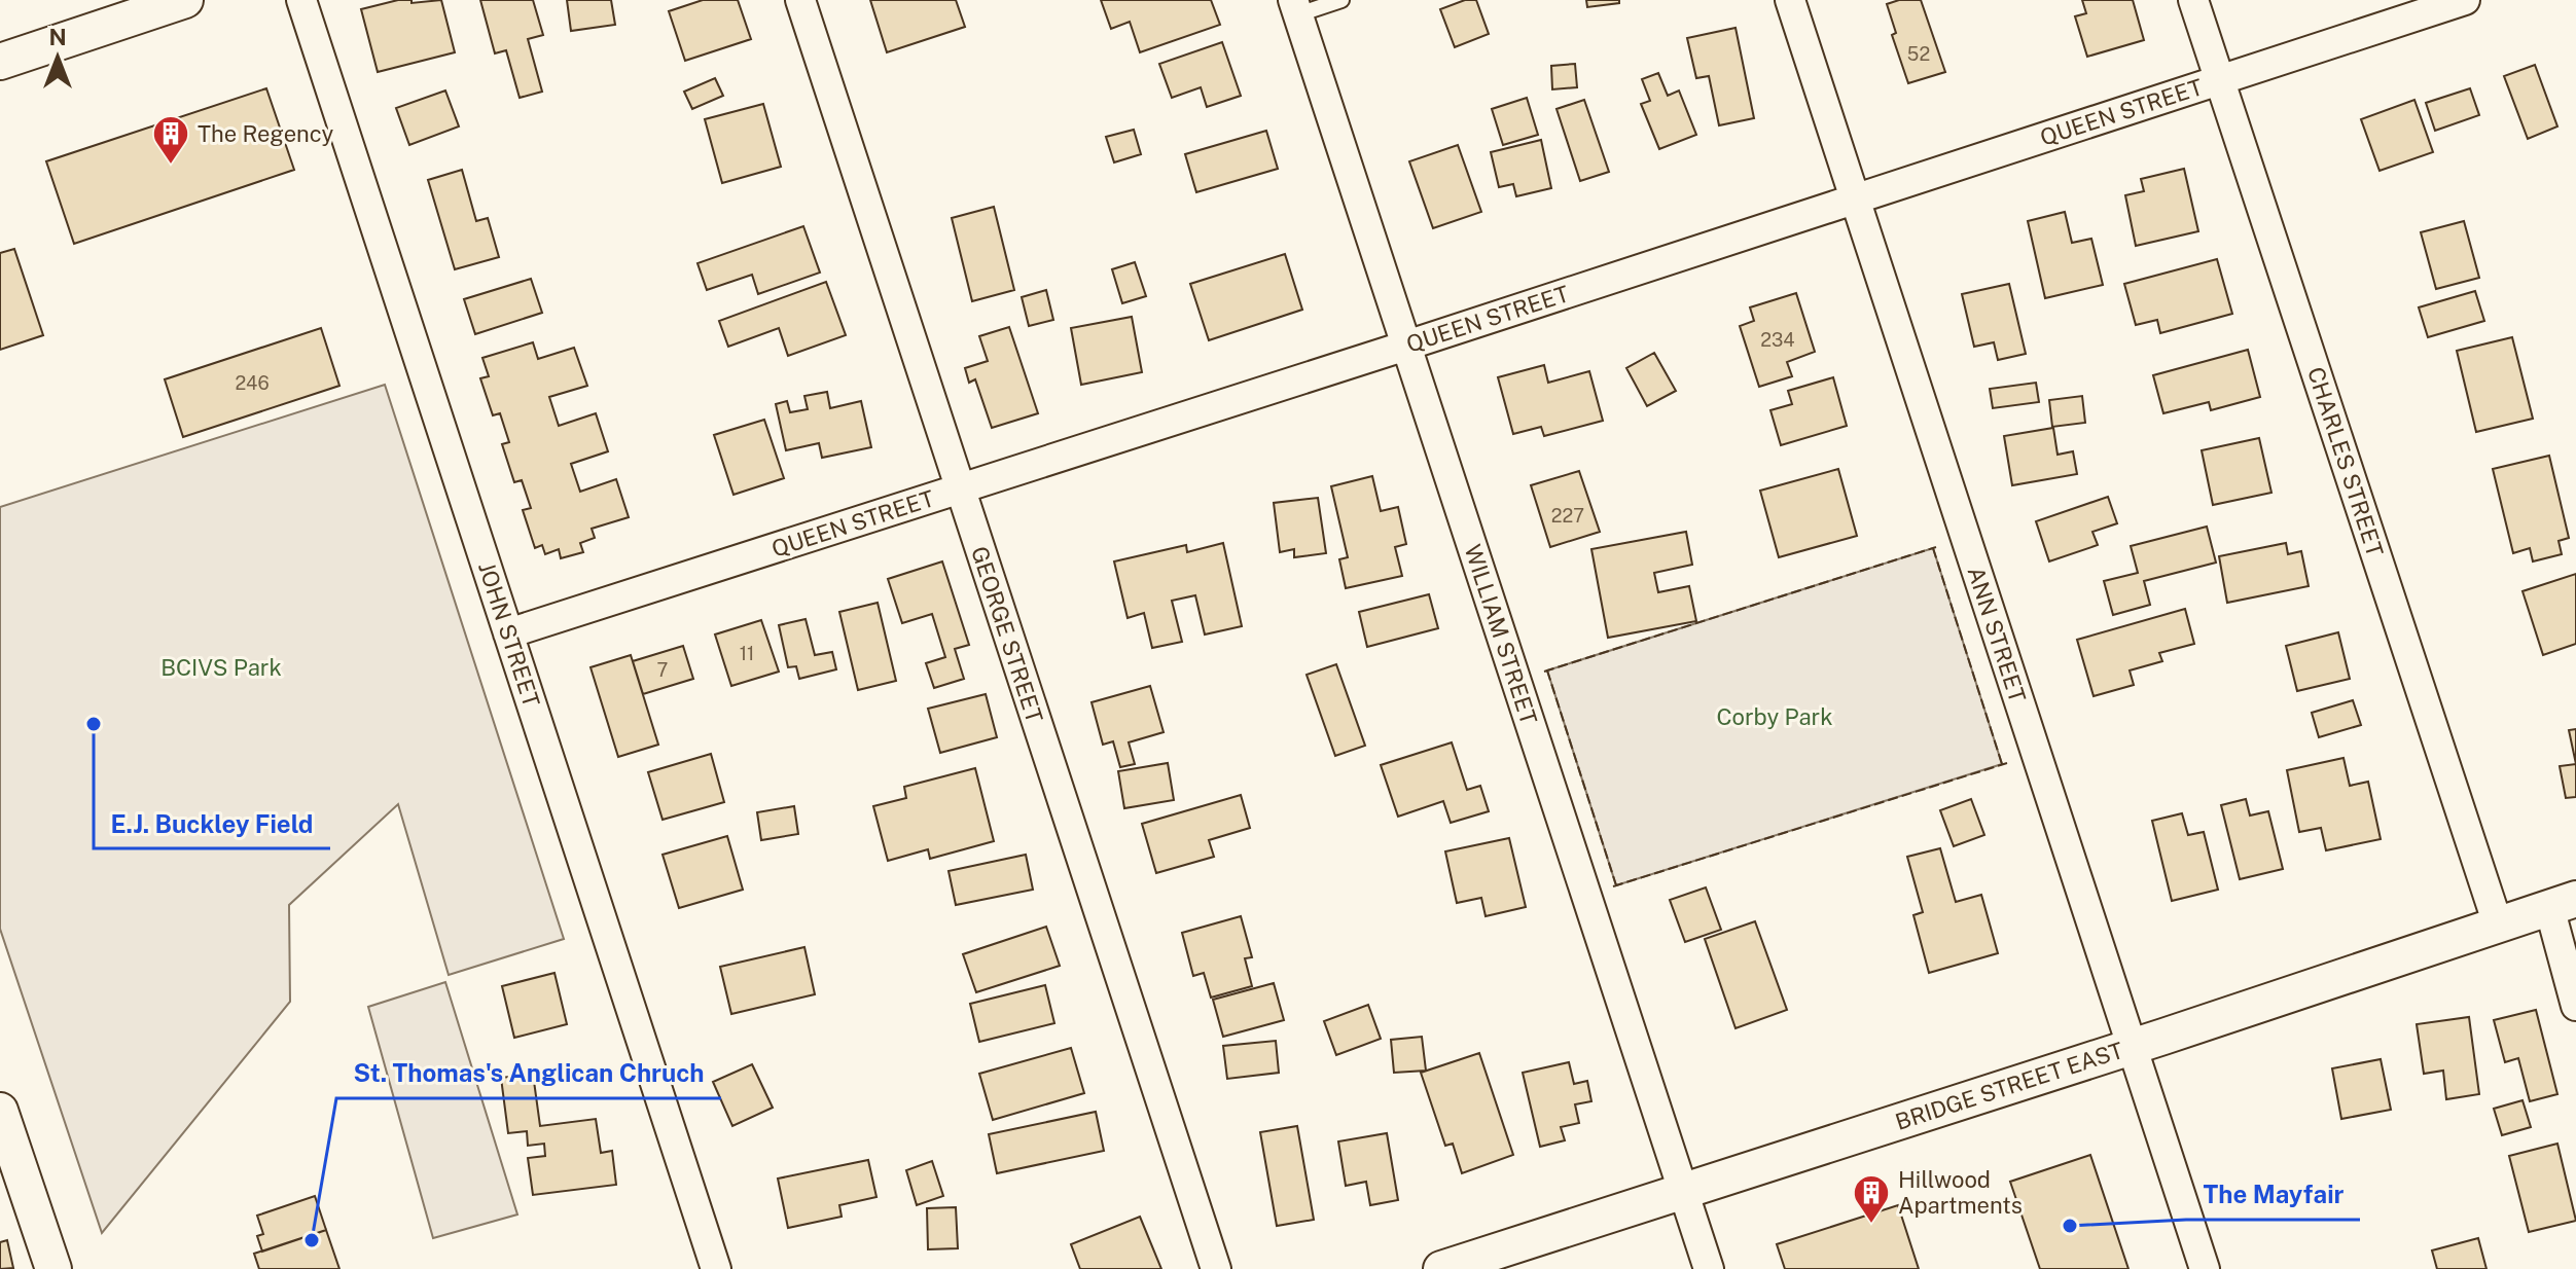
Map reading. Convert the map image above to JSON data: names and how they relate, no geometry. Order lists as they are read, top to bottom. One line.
{"streets":{"street":["QUEEN STREET","CHARLES STREET","JOHN STREET","GEORGE STREET","WILLIAM STREET","ANN STREET","BRIDGE STREET EAST"]},"crossings":[["QUEEN STREET","CHARLES STREET"],["QUEEN STREET","JOHN STREET"],["QUEEN STREET","GEORGE STREET"],["QUEEN STREET","WILLIAM STREET"],["QUEEN STREET","ANN STREET"],["CHARLES STREET","BRIDGE STREET EAST"],["WILLIAM STREET","BRIDGE STREET EAST"],["ANN STREET","BRIDGE STREET EAST"]],"parks":["BCIVS Park","Corby Park"],"places":{"building":["The Regency","Hillwood Apartments"],"other":["E.J. Buckley Field","The Mayfair","St. Thomas's Anglican Chruch"]},"house_numbers":["52","234","246","227","11","7"],"north":"top"}
